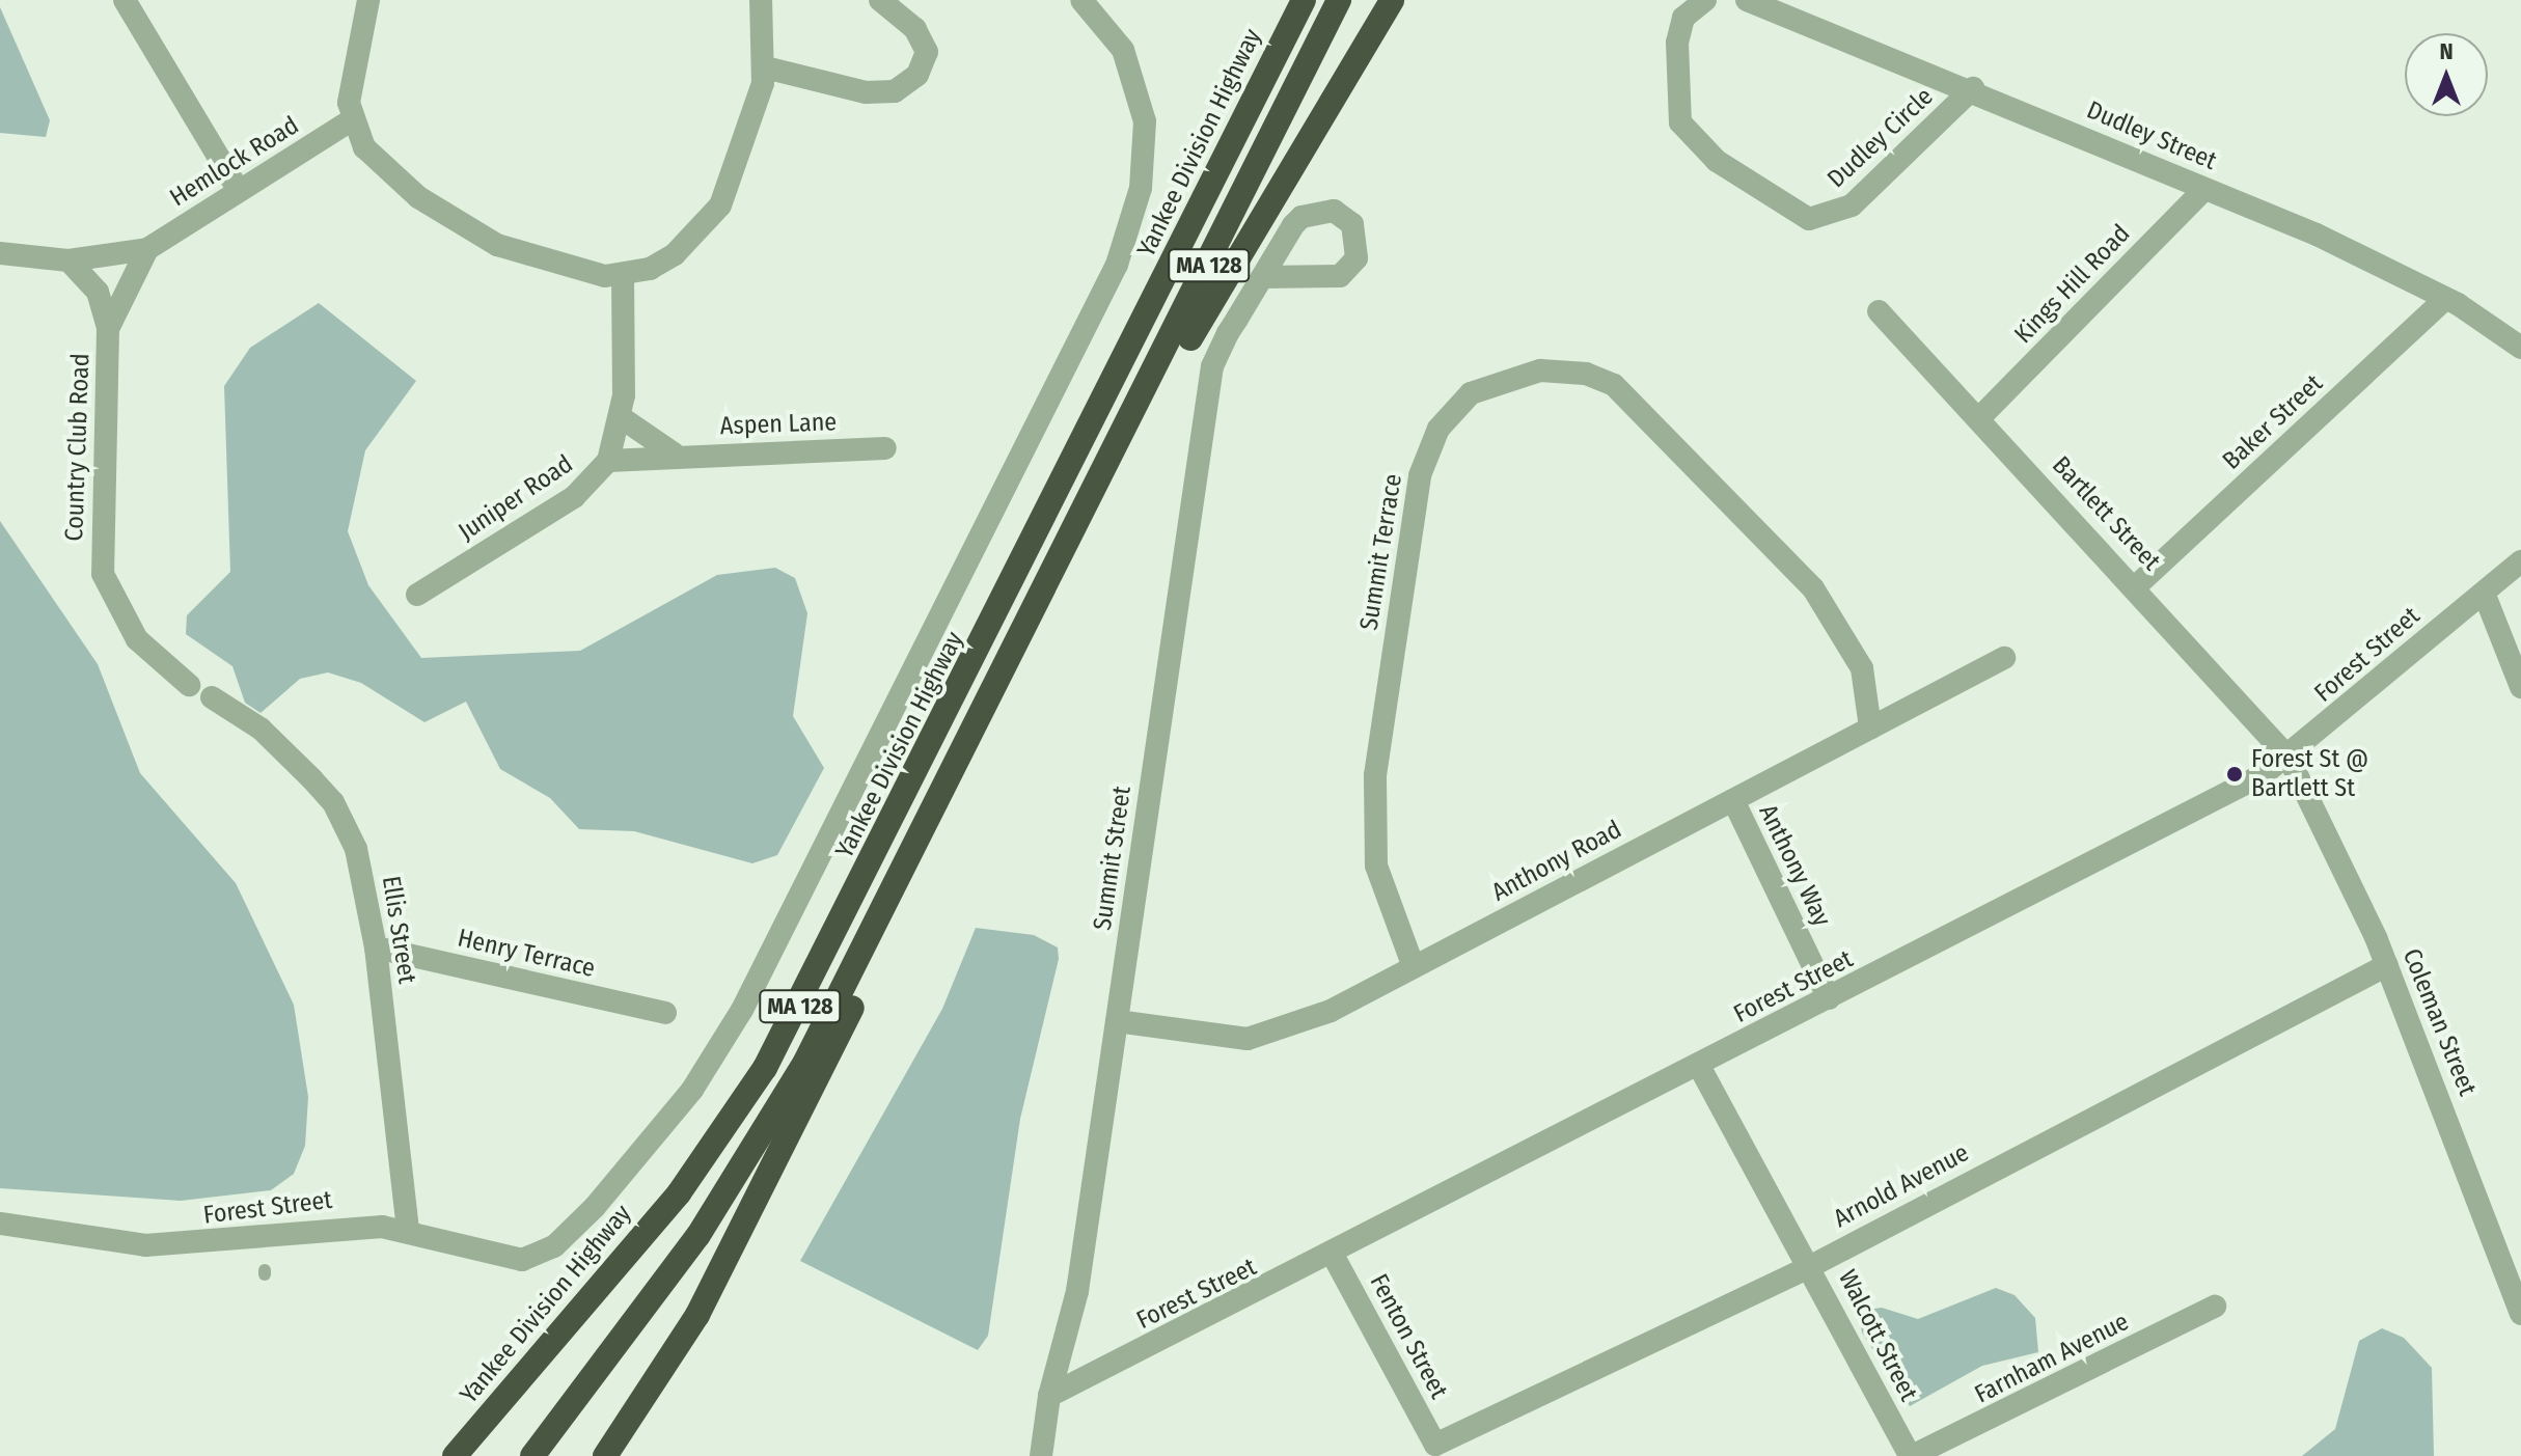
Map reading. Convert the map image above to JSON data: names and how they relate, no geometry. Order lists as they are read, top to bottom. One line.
{"streets":{"highway":["Yankee Division Highway","MA 128"],"street":["Dudley Street","Dudley Circle","Hemlock Road","Kings Hill Road","Baker Street","Aspen Lane","Country Club Road","Juniper Road","Bartlett Street","Summit Terrace","Forest Street","Summit Street","Anthony Road","Anthony Way","Ellis Street","Henry Terrace","Coleman Street","Arnold Avenue","Walcott Street","Fenton Street","Farnham Avenue"]},"crossings":[["Dudley Street","Dudley Circle"],["Dudley Street","Kings Hill Road"],["Dudley Street","Baker Street"],["Yankee Division Highway","Forest Street"],["Hemlock Road","Country Club Road"],["Kings Hill Road","Bartlett Street"],["Baker Street","Bartlett Street"],["Aspen Lane","Juniper Road"],["Bartlett Street","Forest Street"],["Bartlett Street","Coleman Street"],["Summit Terrace","Anthony Road"],["Forest Street","Summit Street"],["Forest Street","Anthony Way"],["Forest Street","Ellis Street"],["Forest Street","Coleman Street"],["Forest Street","Walcott Street"],["Forest Street","Fenton Street"],["Summit Street","Anthony Road"],["Anthony Road","Anthony Way"],["Ellis Street","Henry Terrace"],["Coleman Street","Arnold Avenue"],["Arnold Avenue","Walcott Street"],["Arnold Avenue","Fenton Street"],["Walcott Street","Farnham Avenue"]],"places":["Forest St @ Bartlett St"],"north":"top"}
